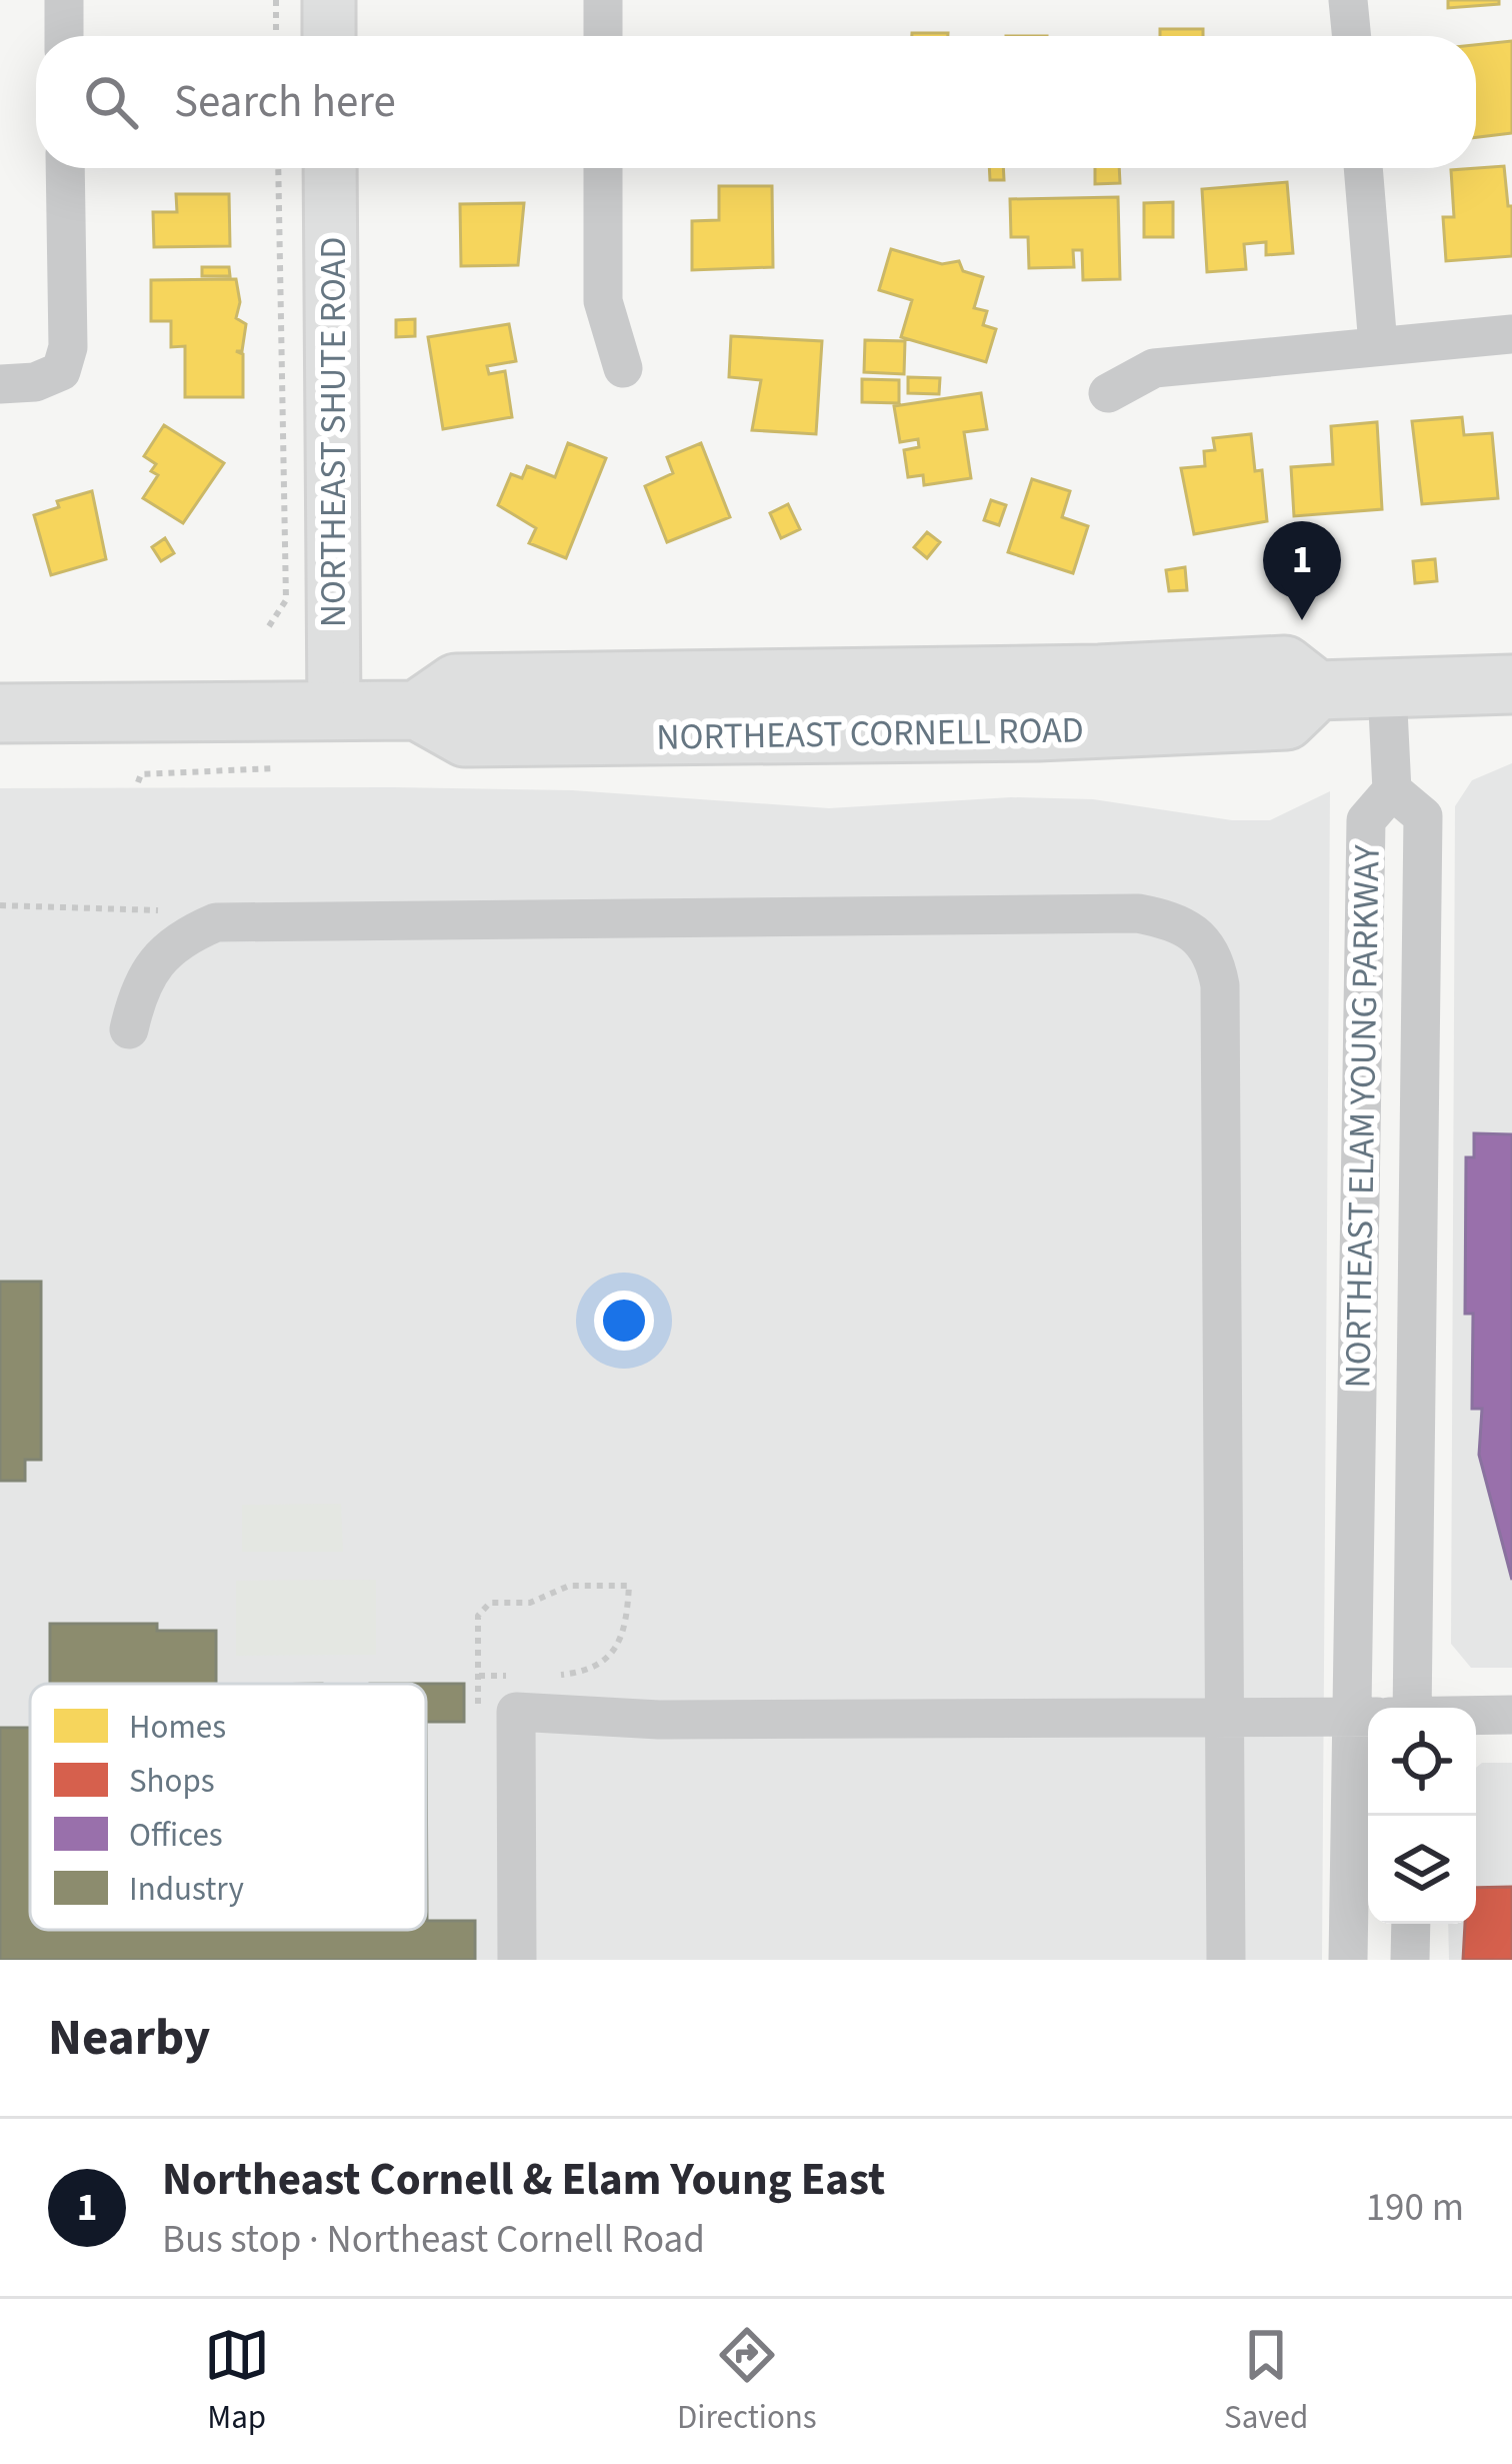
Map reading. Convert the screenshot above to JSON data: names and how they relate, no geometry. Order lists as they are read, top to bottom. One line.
{"streets":{"highway":["NORTHEAST CORNELL ROAD"],"main road":["NORTHEAST SHUTE ROAD"],"street":["NORTHEAST ELAM YOUNG PARKWAY"]},"crossings":[["NORTHEAST SHUTE ROAD","NORTHEAST CORNELL ROAD"]],"legend":["Homes","Shops","Offices","Industry"],"page":{"search":"Search here","pins":"1","heading":"Nearby","list":[{"mark":"1","name":"Northeast Cornell & Elam Young East","note":"Bus stop · Northeast Cornell Road","value":"190 m"}],"nav":["Map","Directions","Saved"]}}
